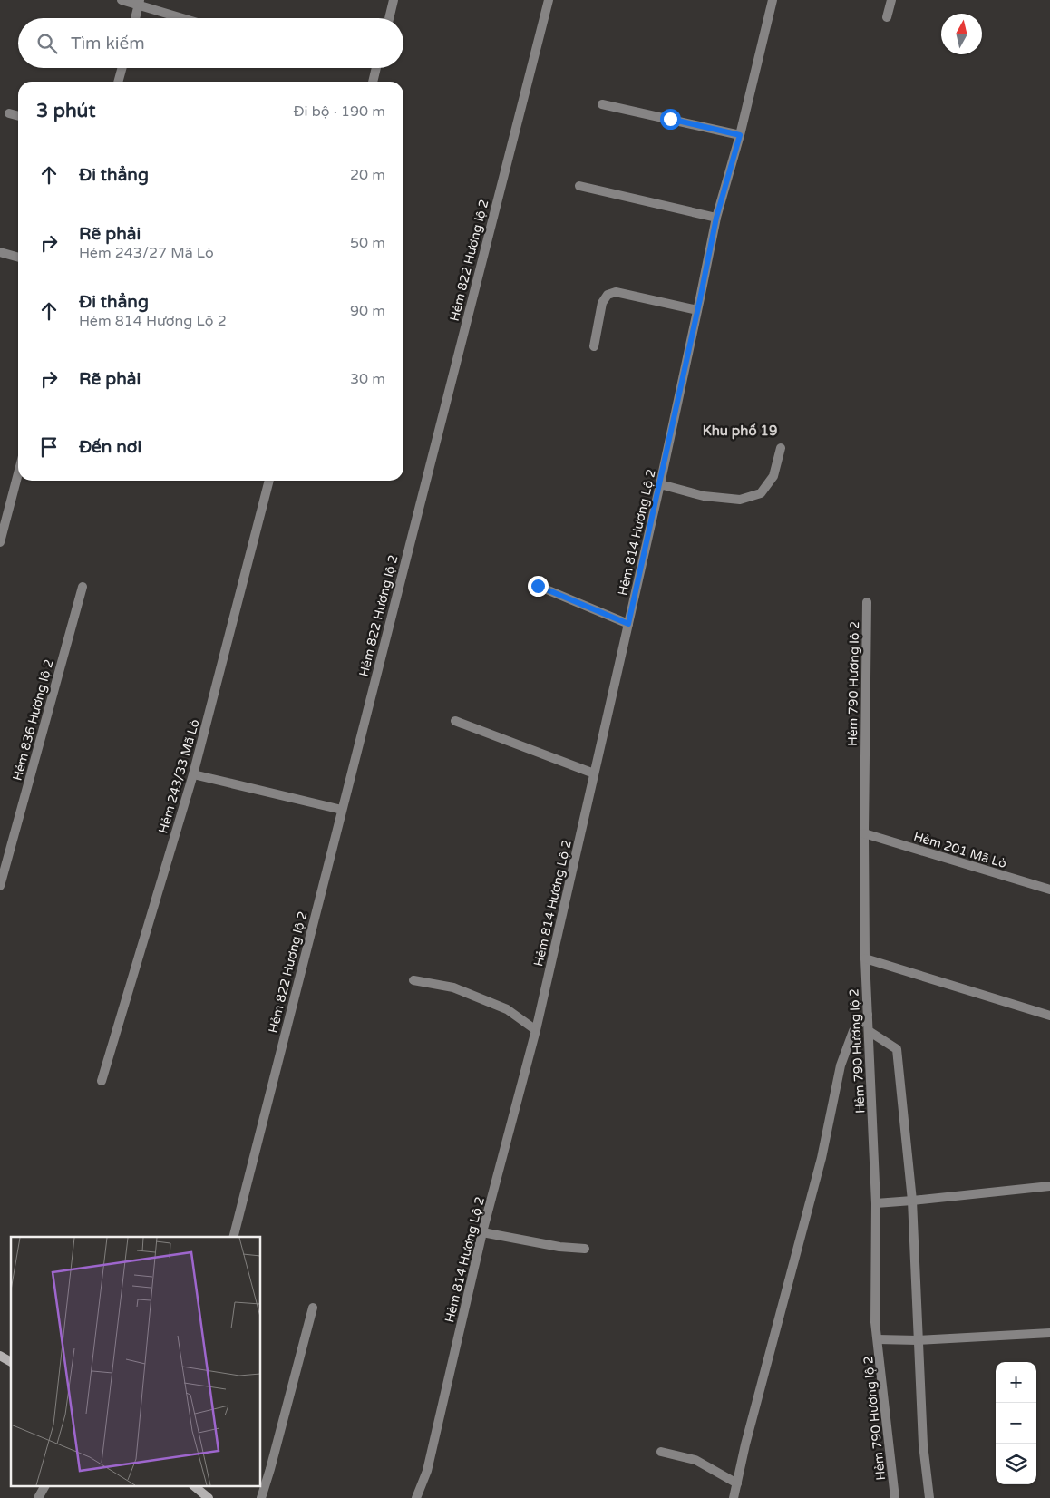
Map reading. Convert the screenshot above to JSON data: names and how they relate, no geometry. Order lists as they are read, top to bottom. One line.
{"streets":{"street":["Hẻm 822 Hương lộ 2","Hẻm 814 Hương Lộ 2","Hẻm 790 Hương lộ 2","Hẻm 836 Hương lộ 2","Hẻm 243/33 Mã Lò","Hẻm 201 Mã Lò"]},"crossings":[["Hẻm 790 Hương lộ 2","Hẻm 201 Mã Lò"]],"districts":["Khu phố 19"],"north":"top","page":{"search":"Tìm kiếm","heading":["3 phút","Đi bộ · 190 m"],"list":[["Đi thẳng","20 m"],["Rẽ phải","Hẻm 243/27 Mã Lò","50 m"],["Đi thẳng","Hẻm 814 Hương Lộ 2","90 m"],["Rẽ phải","30 m"],"Đến nơi"],"map_buttons":["+","−"]}}
